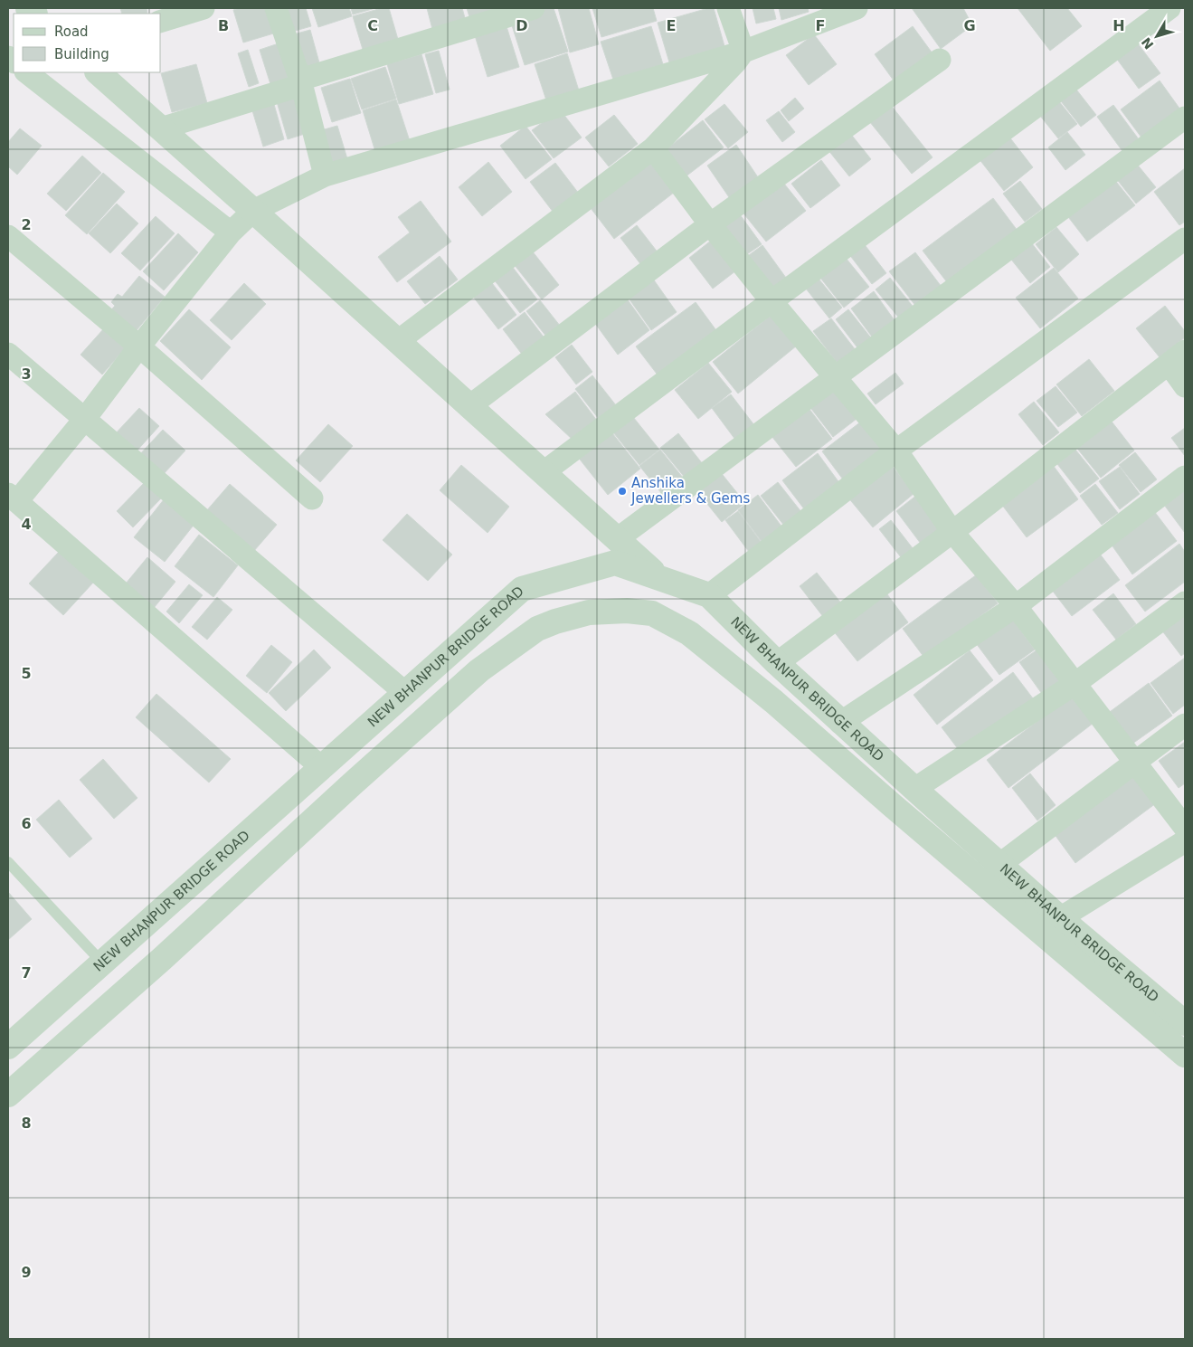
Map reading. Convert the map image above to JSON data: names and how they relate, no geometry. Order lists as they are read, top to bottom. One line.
{"streets":{"street":["NEW BHANPUR BRIDGE ROAD"]},"places":["Anshika Jewellers & Gems"],"legend":["Road","Building"],"north":"bottom left","grid":{"columns":["B","C","D","E","F","G","H"],"rows":["2","3","4","5","6","7","8","9"]}}
